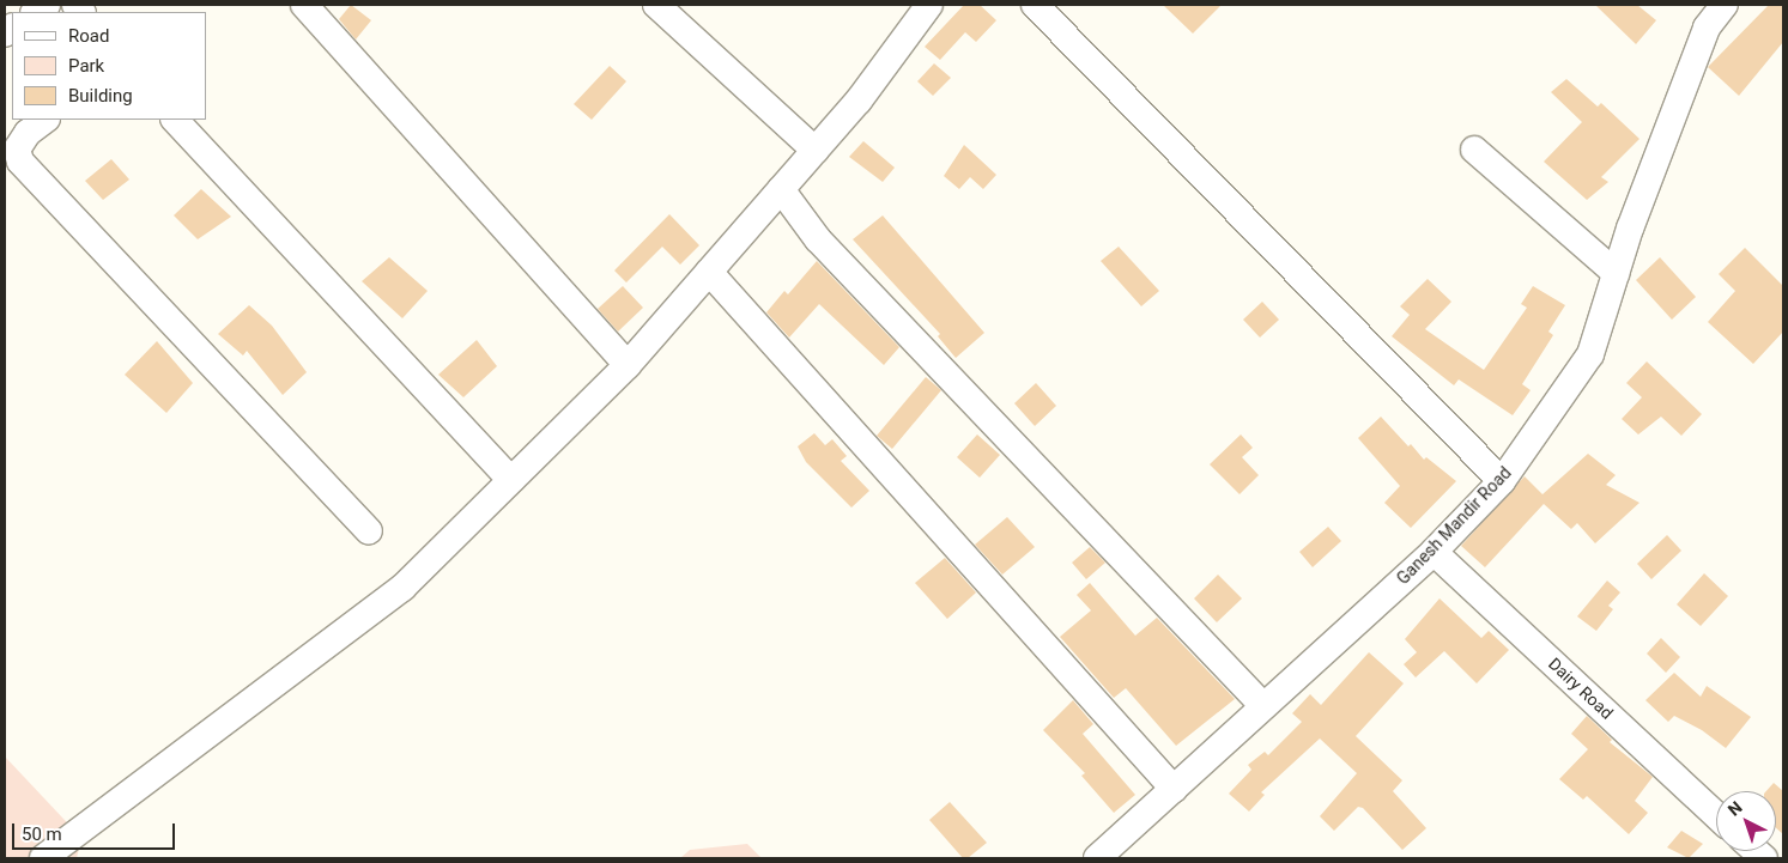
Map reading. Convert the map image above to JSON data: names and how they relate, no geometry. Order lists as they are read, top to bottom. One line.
{"streets":{"street":["Ganesh Mandir Road","Dairy Road"]},"crossings":[["Ganesh Mandir Road","Dairy Road"]],"legend":["Road","Park","Building"],"scale_bar":"50 m","north":"top left"}
